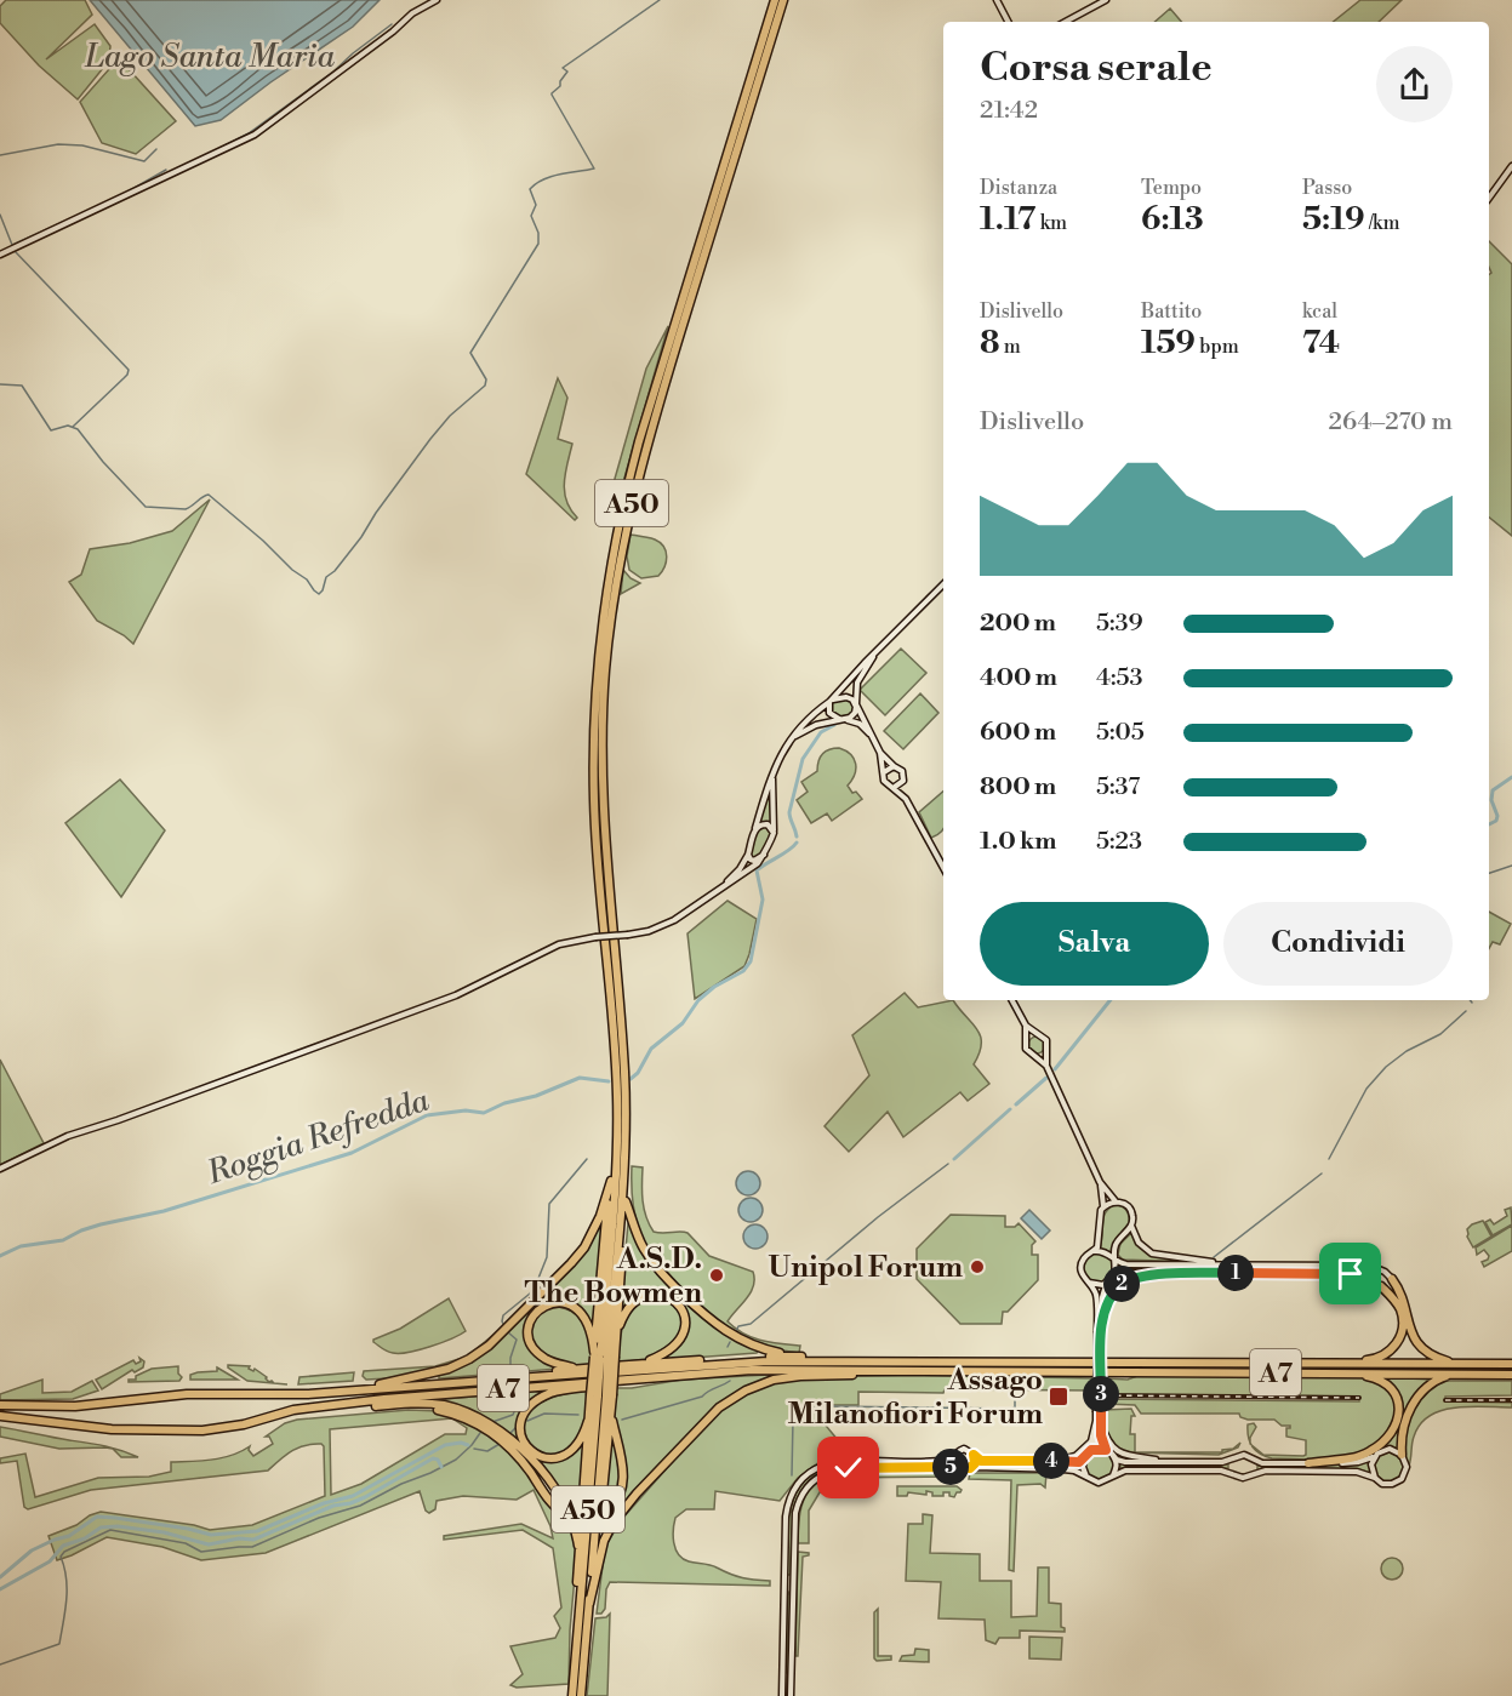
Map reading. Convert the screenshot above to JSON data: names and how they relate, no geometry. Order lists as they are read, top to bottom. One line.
{"streets":{"highway":["A50","A7"]},"water":["Lago Santa Maria","Roggia Refredda"],"places":{"other":["Unipol Forum","A.S.D. The Bowmen"],"transit":["Assago Milanofiori Forum"]},"page":{"heading":["Corsa serale","21:42"],"stats":[["Distanza","1.17 km"],["Tempo","6:13"],["Passo","5:19 /km"],["Dislivello","8 m"],["Battito","159 bpm"],["kcal","74"]],"chart":["Dislivello","264–270 m"],"list":[{"name":"200 m","note":"5:39"},{"name":"400 m","note":"4:53"},{"name":"600 m","note":"5:05"},{"name":"800 m","note":"5:37"},{"name":"1.0 km","note":"5:23"}],"buttons":["Salva","Condividi"],"pins":["1","2","3","4","5"]}}
